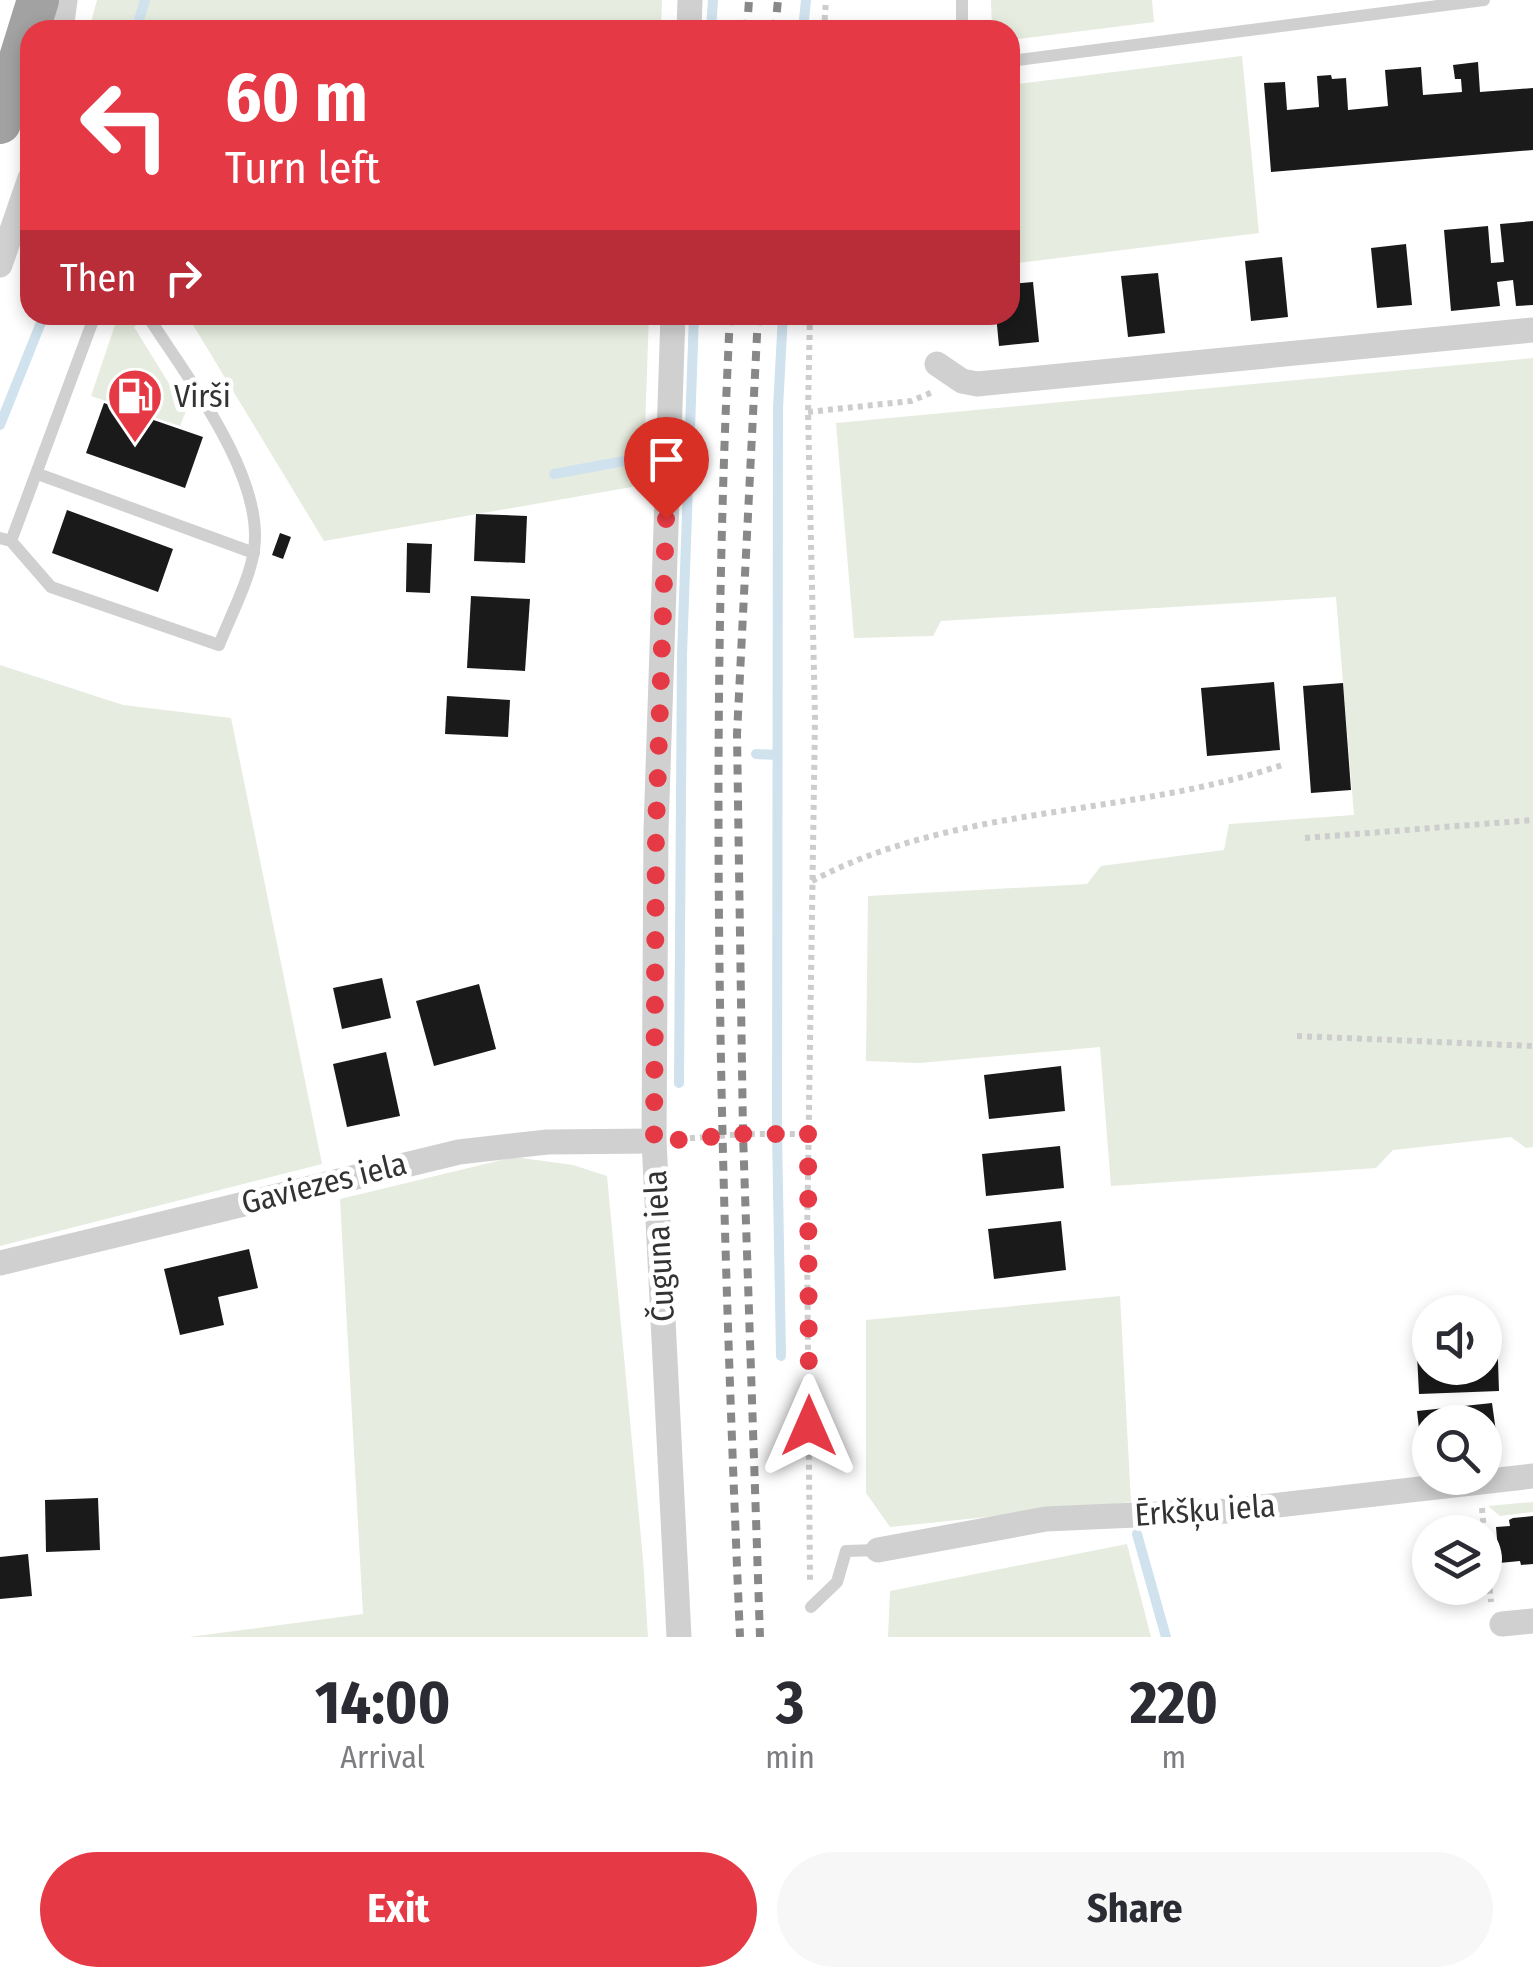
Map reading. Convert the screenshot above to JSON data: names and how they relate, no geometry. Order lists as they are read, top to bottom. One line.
{"streets":{"street":["Gaviezes iela","Čuguna iela","Ērkšķu iela"]},"crossings":[["Gaviezes iela","Čuguna iela"]],"places":{"fuel station":["Virši"]},"page":{"turn":["60 m","Turn left"],"then":"Then","eta":["14:00","Arrival","3","min","220","m"],"buttons":["Exit","Share"]}}
